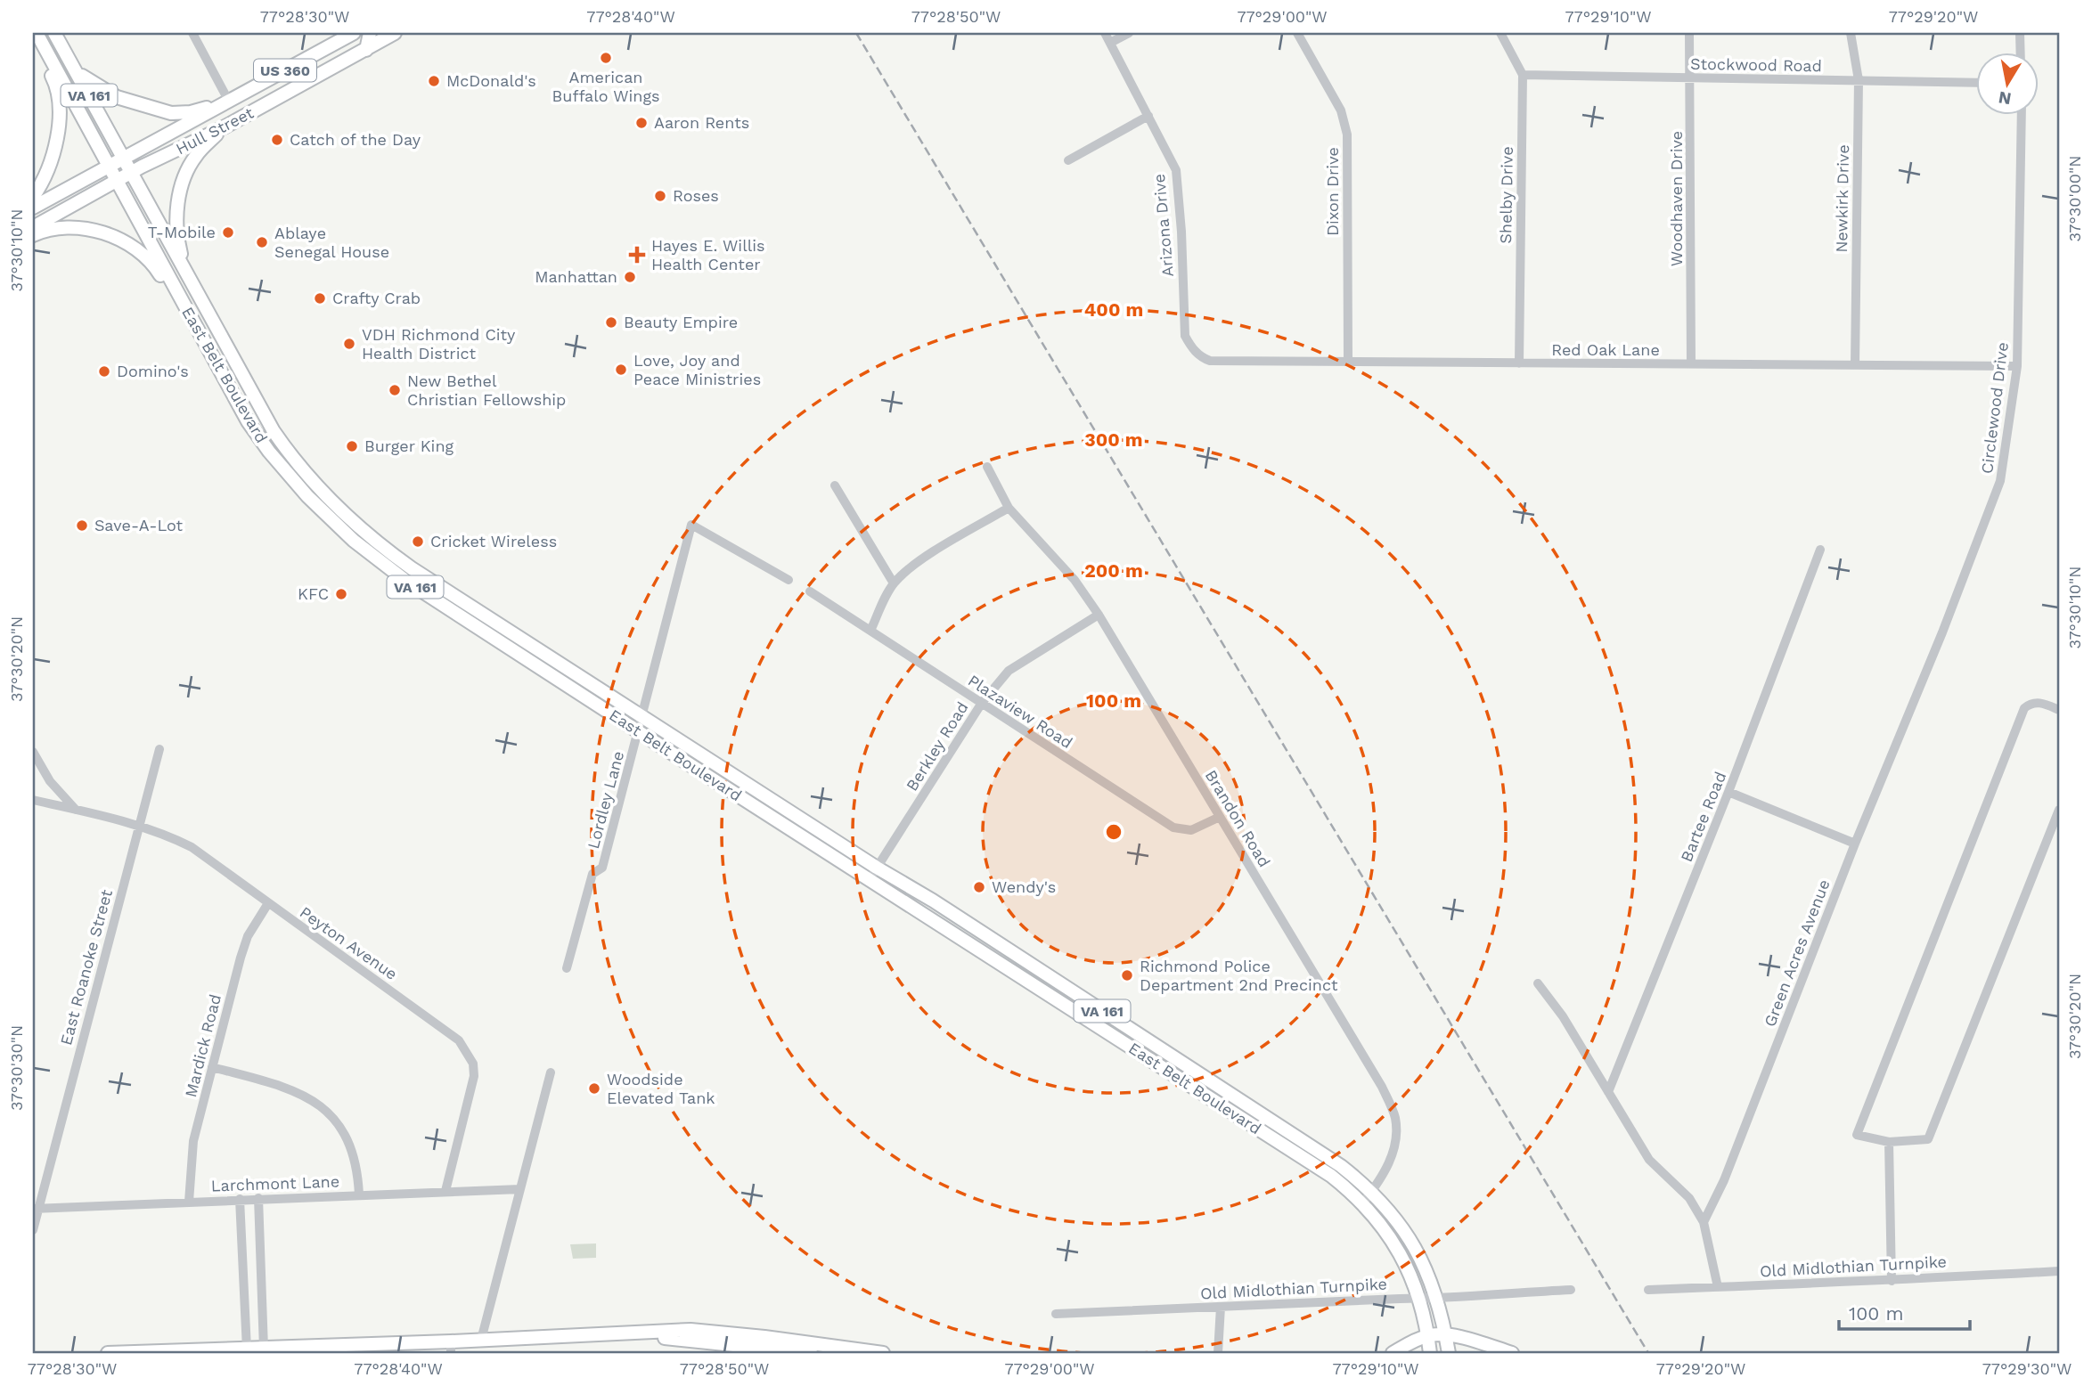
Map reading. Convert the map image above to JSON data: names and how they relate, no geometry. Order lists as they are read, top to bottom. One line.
{"streets":{"main road":["US 360","VA 161","Hull Street","East Belt Boulevard"],"street":["Stockwood Road","Dixon Drive","Shelby Drive","Woodhaven Drive","Newkirk Drive","Arizona Drive","Red Oak Lane","Circlewood Drive","Plazaview Road","Berkley Road","Lordley Lane","Bartee Road","Brandon Road","Peyton Avenue","Green Acres Avenue","East Roanoke Street","Mardick Road","Larchmont Lane","Old Midlothian Turnpike"]},"crossings":[["Stockwood Road","Shelby Drive"],["Stockwood Road","Woodhaven Drive"],["Stockwood Road","Newkirk Drive"],["Hull Street","East Belt Boulevard"],["Dixon Drive","Red Oak Lane"],["Shelby Drive","Red Oak Lane"],["Woodhaven Drive","Red Oak Lane"],["Newkirk Drive","Red Oak Lane"],["Arizona Drive","Red Oak Lane"],["Red Oak Lane","Circlewood Drive"],["East Belt Boulevard","Berkley Road"],["East Belt Boulevard","Lordley Lane"],["East Belt Boulevard","Brandon Road"],["East Belt Boulevard","Old Midlothian Turnpike"],["Circlewood Drive","Green Acres Avenue"],["Plazaview Road","Berkley Road"],["Plazaview Road","Brandon Road"],["Berkley Road","Brandon Road"],["Peyton Avenue","East Roanoke Street"],["Peyton Avenue","Mardick Road"],["Peyton Avenue","Larchmont Lane"],["East Roanoke Street","Larchmont Lane"],["Mardick Road","Larchmont Lane"]],"places":{"other":["American Buffalo Wings","McDonald's","Aaron Rents","Catch of the Day","Roses","T-Mobile","Ablaye Senegal House","Manhattan","Crafty Crab","Beauty Empire","VDH Richmond City Health District","Love, Joy and Peace Ministries","Domino's","New Bethel Christian Fellowship","Burger King","Save-A-Lot","Cricket Wireless","KFC","Wendy's","Richmond Police Department 2nd Precinct","Woodside Elevated Tank"],"health":["Hayes E. Willis Health Center"]},"scale_bar":"100 m","north":"bottom","coordinates":["77°28'30\"W","77°28'40\"W","77°28'50\"W","77°29'00\"W","77°29'10\"W","77°29'20\"W","37°30'00\"N","37°30'10\"N","37°30'20\"N","37°30'30\"N","77°29'30\"W"],"rings":["400 m","300 m","200 m","100 m"]}
